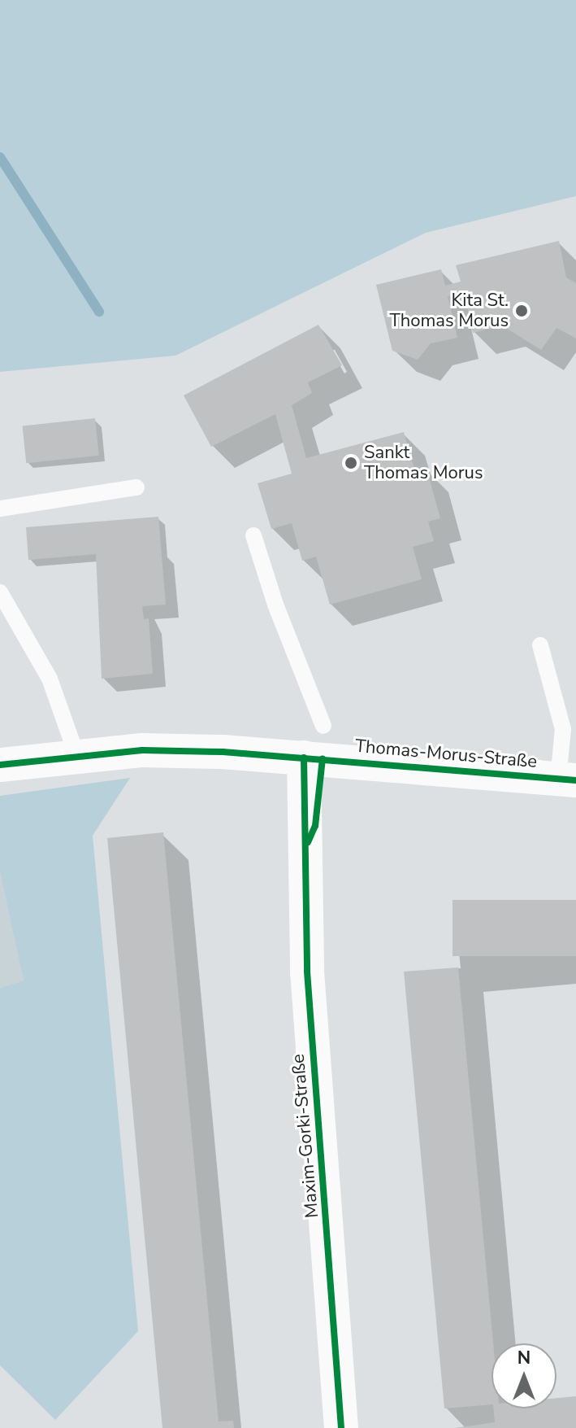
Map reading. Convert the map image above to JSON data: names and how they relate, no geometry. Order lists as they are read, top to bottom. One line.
{"streets":{"street":["Thomas-Morus-Straße","Maxim-Gorki-Straße"]},"crossings":[["Thomas-Morus-Straße","Maxim-Gorki-Straße"]],"places":["Kita St. Thomas Morus","Sankt Thomas Morus"],"north":"top"}
